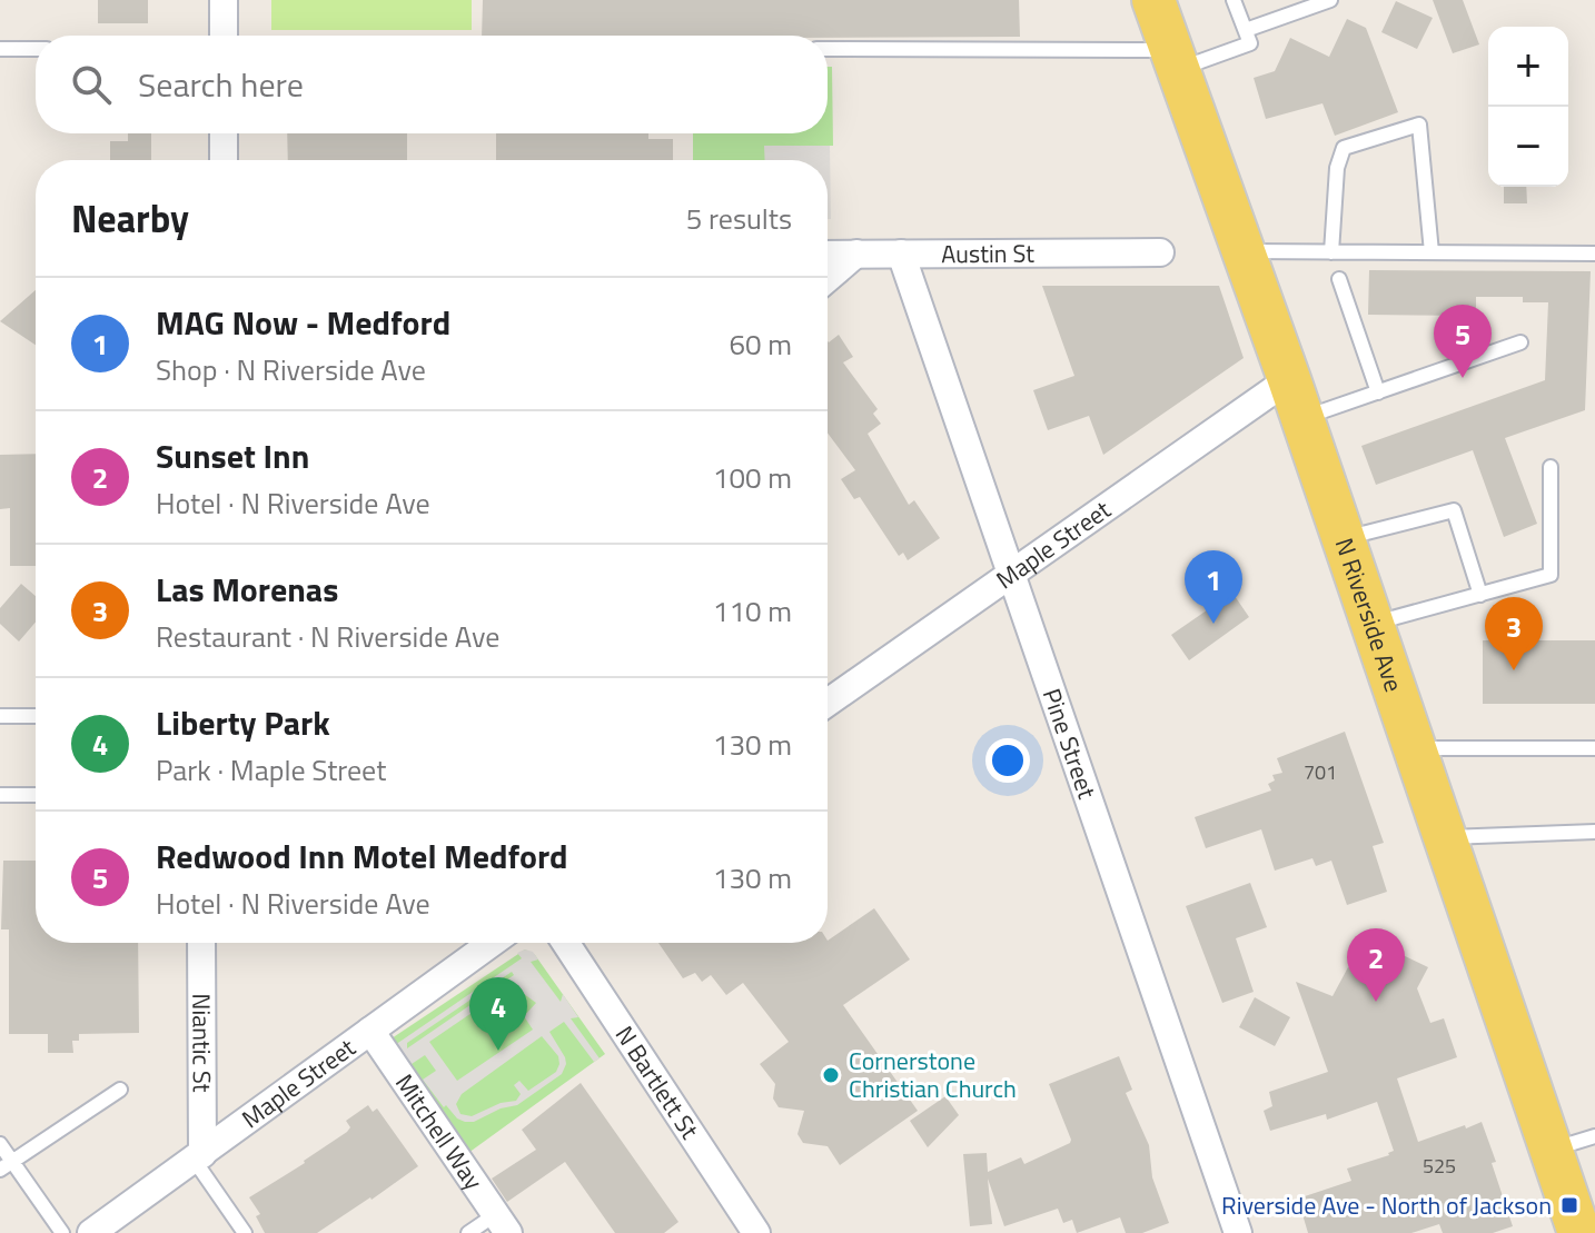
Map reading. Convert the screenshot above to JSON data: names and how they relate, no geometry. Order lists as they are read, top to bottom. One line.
{"streets":{"main road":["N Riverside Ave"],"street":["Austin St","Maple Street","Pine Street","Niantic St","N Bartlett St","Mitchell Way"]},"crossings":[["Austin St","Pine Street"],["Maple Street","N Riverside Ave"],["Maple Street","Pine Street"],["Maple Street","Niantic St"],["Maple Street","Mitchell Way"]],"places":{"other":["Cornerstone Christian Church"],"transit":["Riverside Ave - North of Jackson"]},"house_numbers":["701","525"],"page":{"map_buttons":["+","−"],"search":"Search here","heading":["Nearby","5 results"],"list":[{"mark":"1","name":"MAG Now - Medford","note":"Shop · N Riverside Ave","value":"60 m"},{"mark":"2","name":"Sunset Inn","note":"Hotel · N Riverside Ave","value":"100 m"},{"mark":"3","name":"Las Morenas","note":"Restaurant · N Riverside Ave","value":"110 m"},{"mark":"4","name":"Liberty Park","note":"Park · Maple Street","value":"130 m"},{"mark":"5","name":"Redwood Inn Motel Medford","note":"Hotel · N Riverside Ave","value":"130 m"}],"pins":["5","1","3","2","4"]}}
